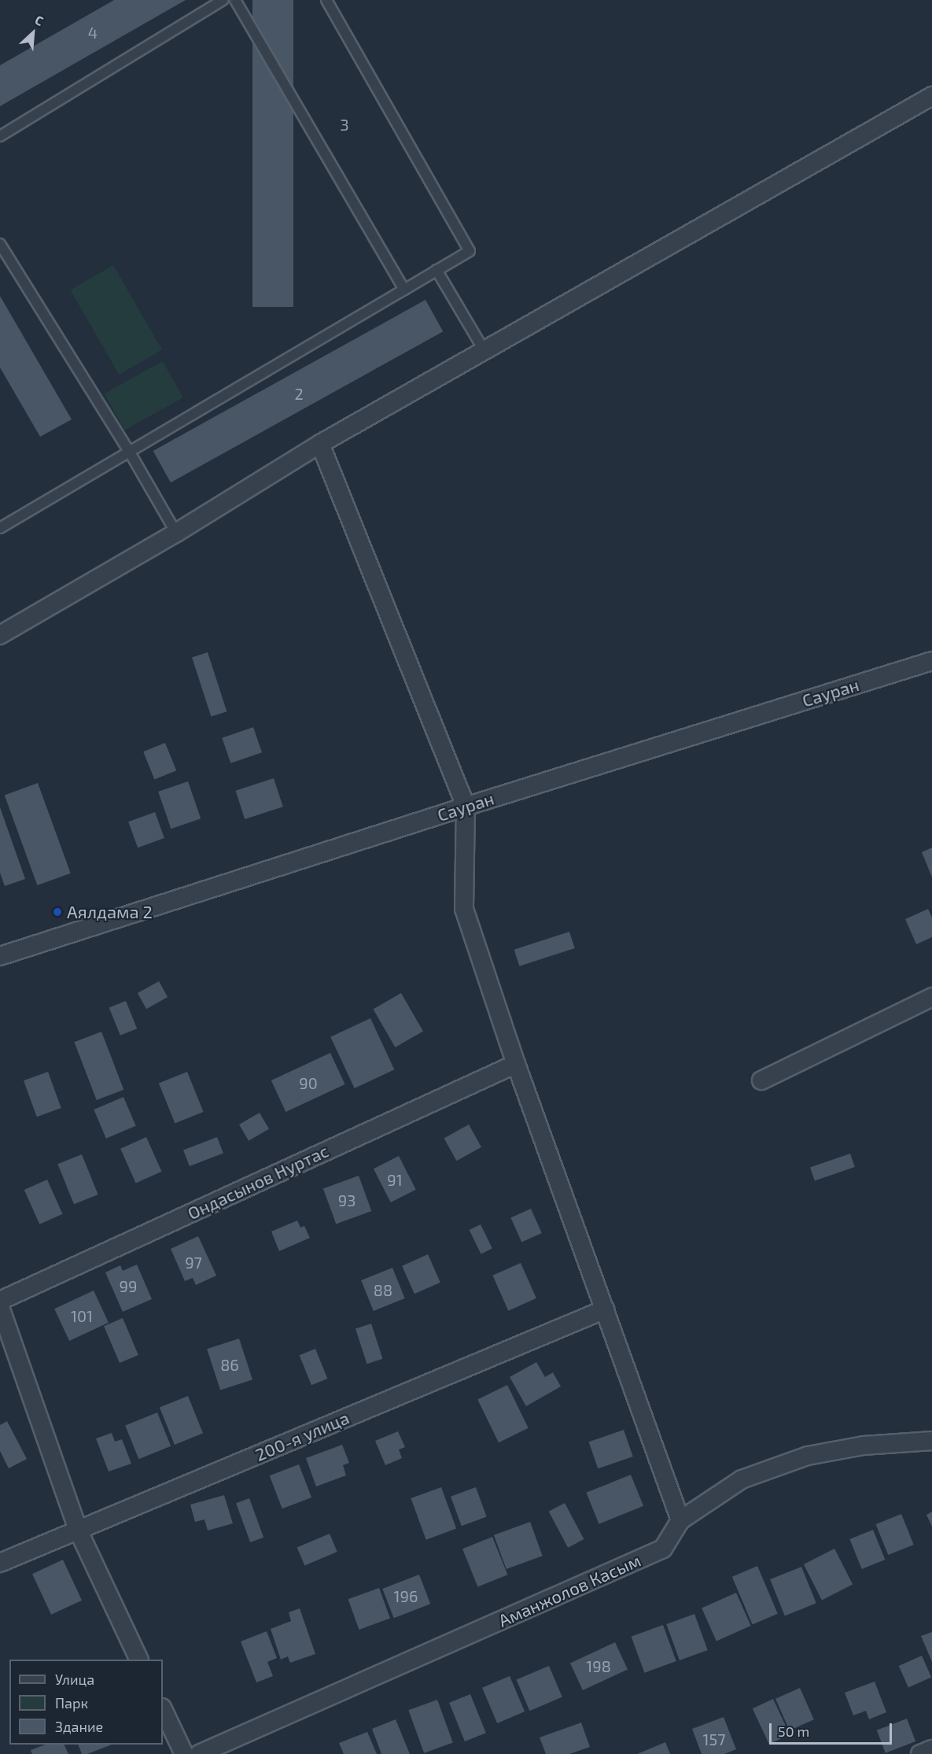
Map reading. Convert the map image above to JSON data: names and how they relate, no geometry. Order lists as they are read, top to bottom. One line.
{"streets":{"street":["Сауран","Ондасынов Нуртас","200-я улица","Аманжолов Касым"]},"places":["Аялдама 2"],"house_numbers":["4","3","2","90","91","93","97","99","88","101","86","196","198","157"],"legend":["Улица","Парк","Здание"],"scale_bar":"50 m","north":"top right"}
